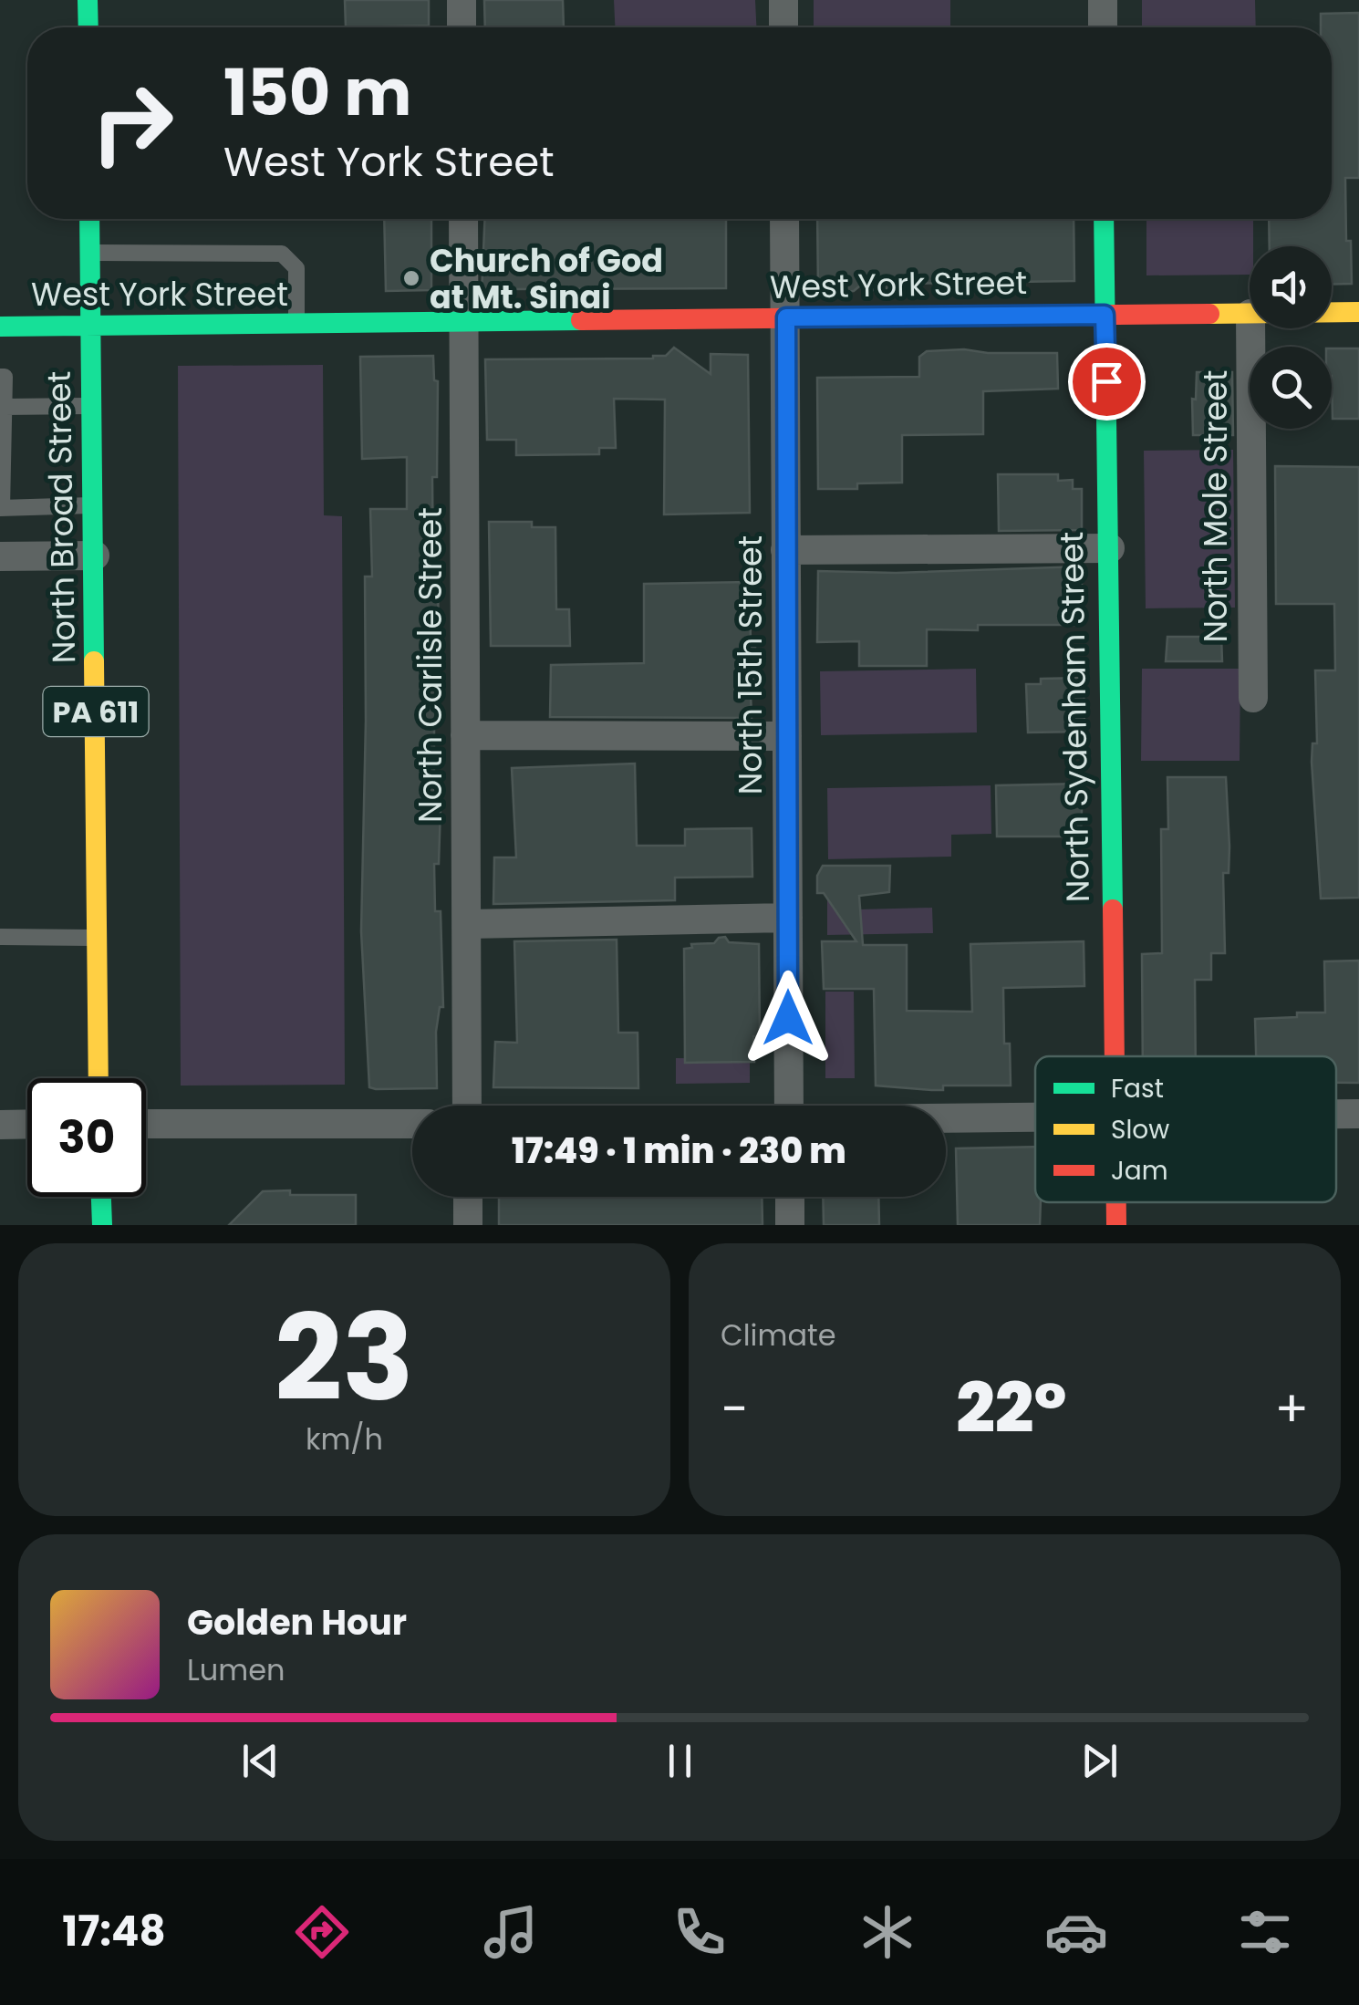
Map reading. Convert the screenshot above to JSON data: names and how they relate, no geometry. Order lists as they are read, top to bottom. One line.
{"streets":{"street":["West York Street","North Mole Street","North Broad Street","North Carlisle Street","North 15th Street","PA 611","North Sydenham Street"]},"crossings":[["West York Street","North Broad Street"],["West York Street","North Carlisle Street"],["West York Street","North 15th Street"],["West York Street","North Sydenham Street"]],"places":["Church of God at Mt. Sinai"],"legend":["Fast","Slow","Jam"],"page":{"turn":["150 m","West York Street"],"limit":"30","trip":"17:49 · 1 min · 230 m","tile":[["23","km/h"],"Climate"],"heat":["−","22°","+"],"song":["Golden Hour","Lumen"],"tabs":"17:48"}}
